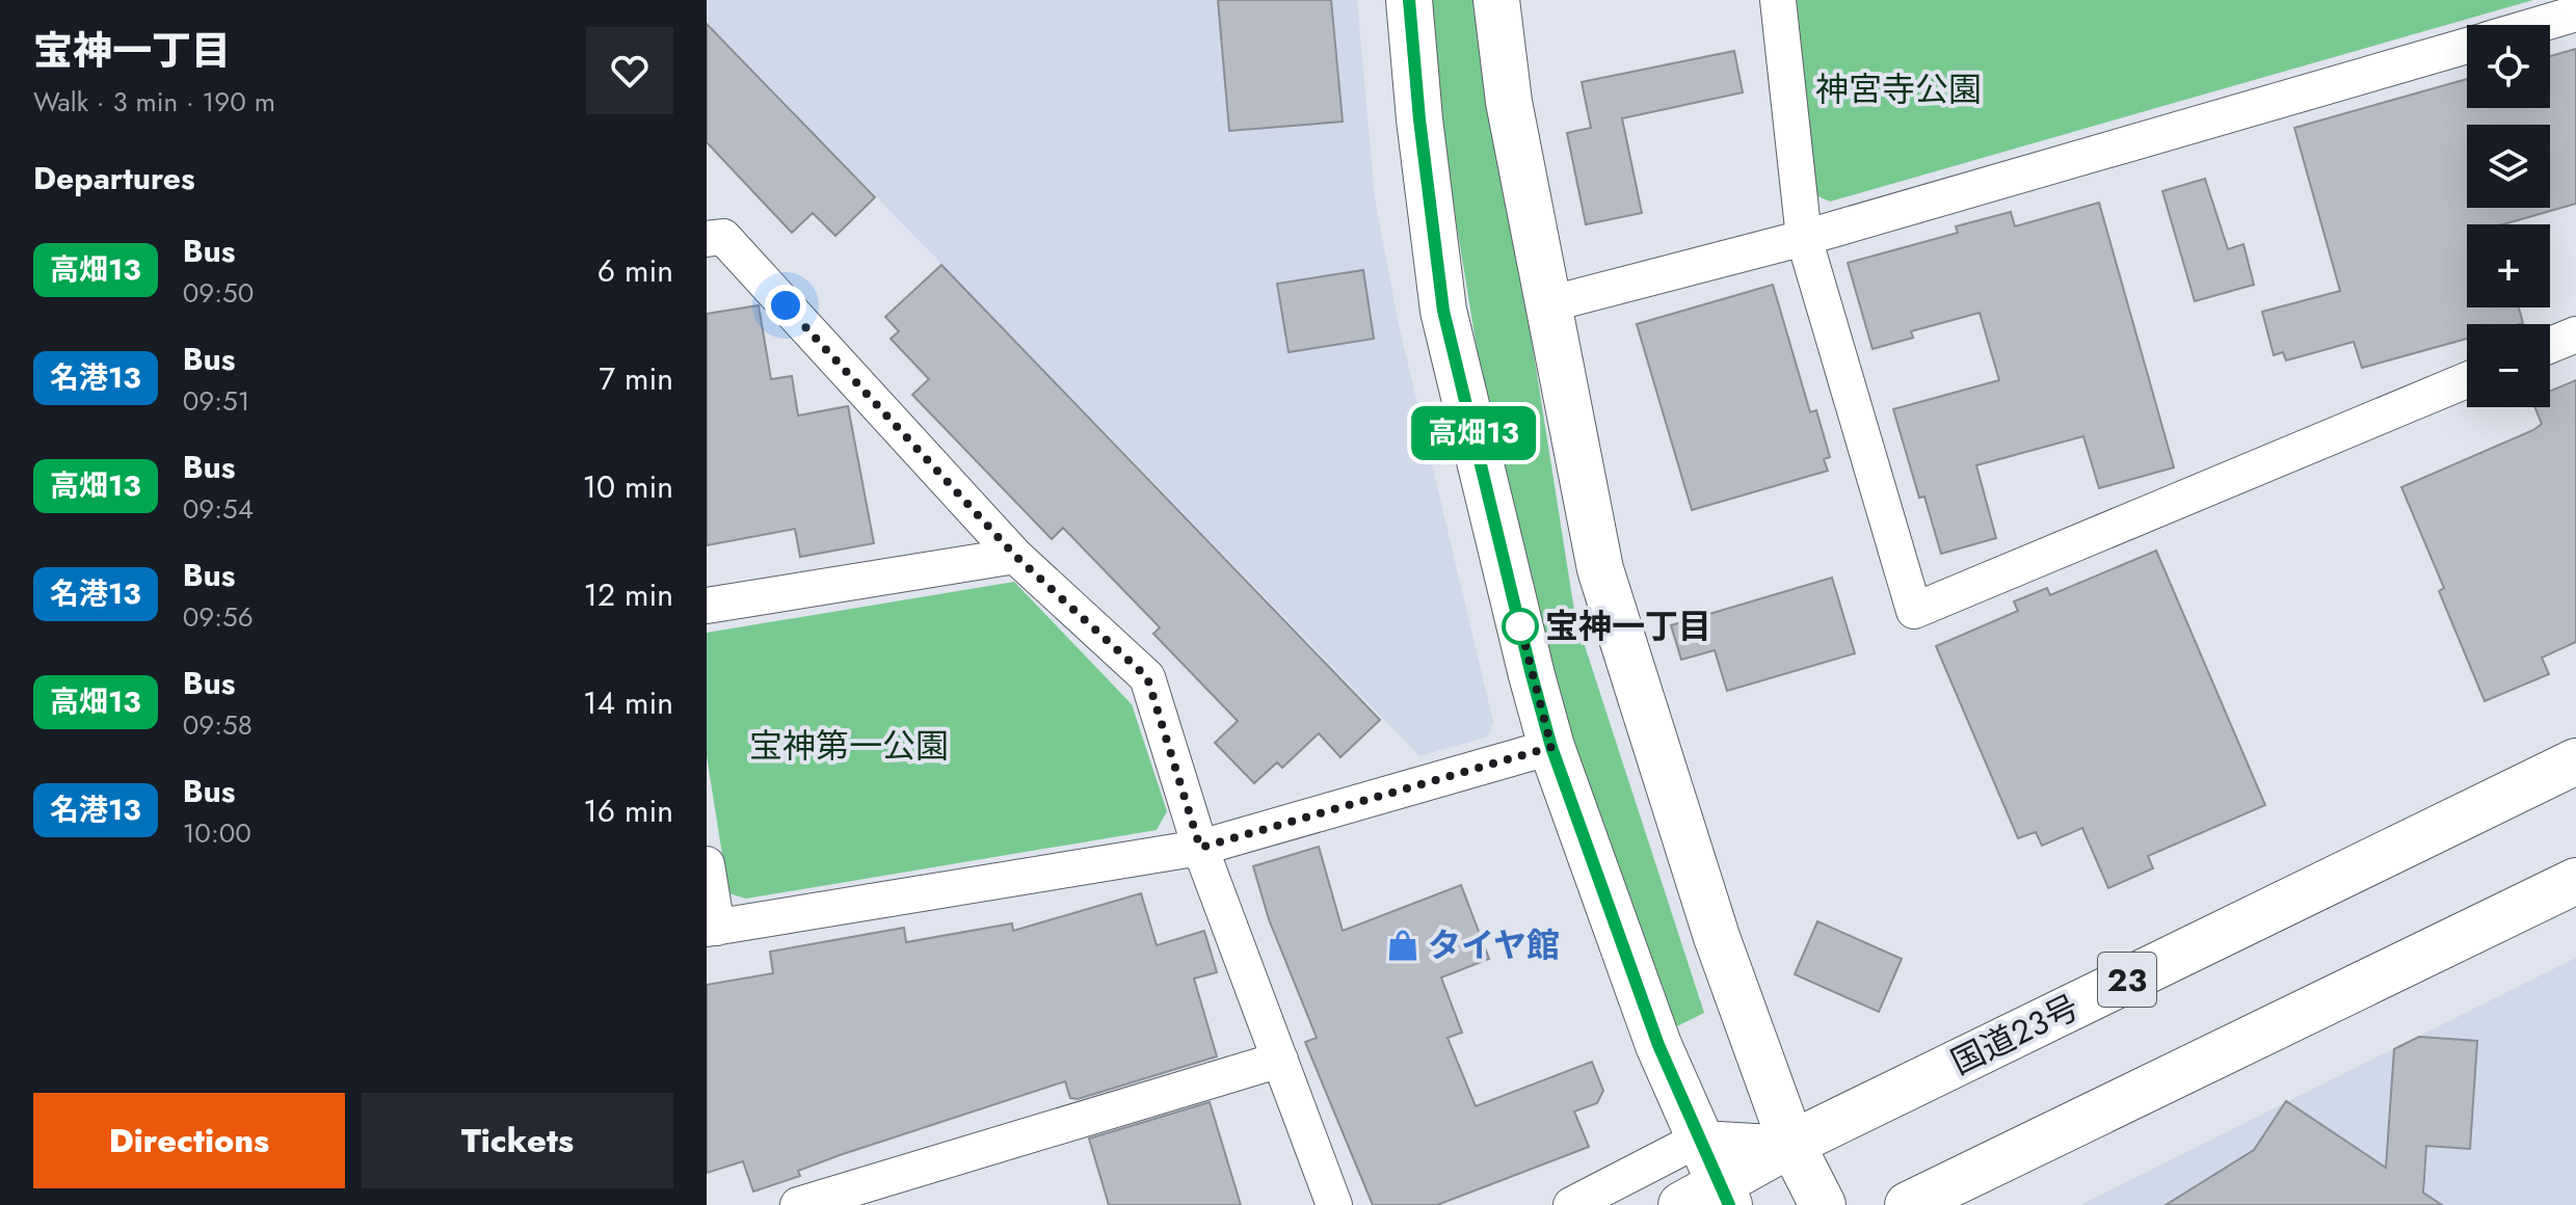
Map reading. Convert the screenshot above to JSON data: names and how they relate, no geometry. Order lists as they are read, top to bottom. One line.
{"streets":{"main road":["23","国道23号"]},"parks":["神宮寺公園","宝神第一公園"],"places":{"other":["宝神一丁目"],"shop":["タイヤ館"]},"lines":["bus line 高畑13"],"page":{"heading":[["宝神一丁目","Walk · 3 min · 190 m"],"Departures"],"on_map":"高畑13","map_buttons":["+","−"],"list":[{"mark":"高畑13","name":"Bus","note":"09:50","value":"6 min"},{"mark":"名港13","name":"Bus","note":"09:51","value":"7 min"},{"mark":"高畑13","name":"Bus","note":"09:54","value":"10 min"},{"mark":"名港13","name":"Bus","note":"09:56","value":"12 min"},{"mark":"高畑13","name":"Bus","note":"09:58","value":"14 min"},{"mark":"名港13","name":"Bus","note":"10:00","value":"16 min"}],"buttons":["Directions","Tickets"]}}
